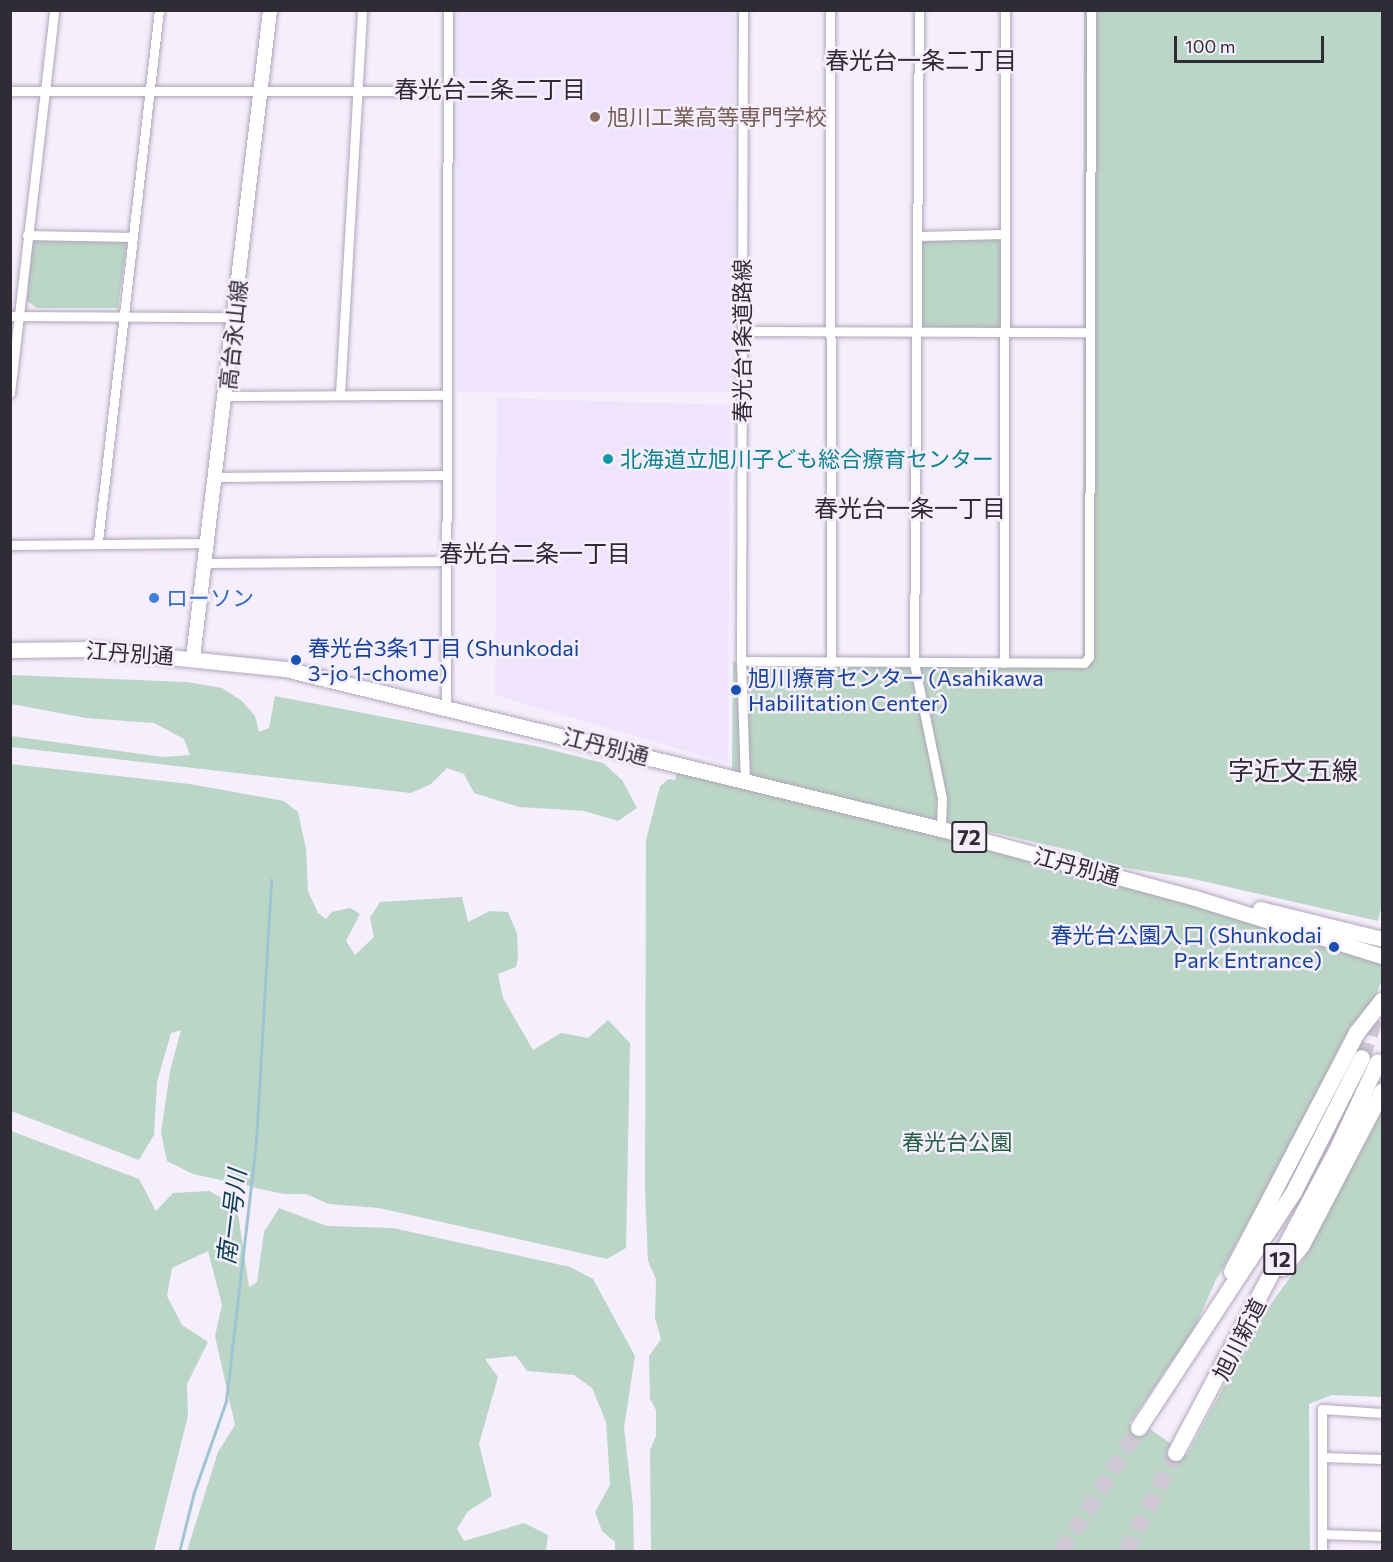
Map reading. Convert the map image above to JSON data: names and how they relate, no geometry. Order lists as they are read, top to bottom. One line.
{"streets":{"highway":["12","旭川新道"],"main road":["江丹別通","72"],"street":["高台永山線","春光台1条道路線"]},"crossings":[["高台永山線","江丹別通"],["春光台1条道路線","江丹別通"],["12","旭川新道"]],"districts":["春光台一条二丁目","春光台二条二丁目","春光台一条一丁目","春光台二条一丁目","字近文五線"],"water":["南一号川"],"parks":["春光台公園"],"places":["旭川工業高等専門学校","北海道立旭川子ども総合療育センター","ローソン","春光台3条1丁目 (Shunkodai 3-jo 1-chome)","旭川療育センター (Asahikawa Habilitation Center)","春光台公園入口 (Shunkodai Park Entrance)"],"scale_bar":"100 m"}
